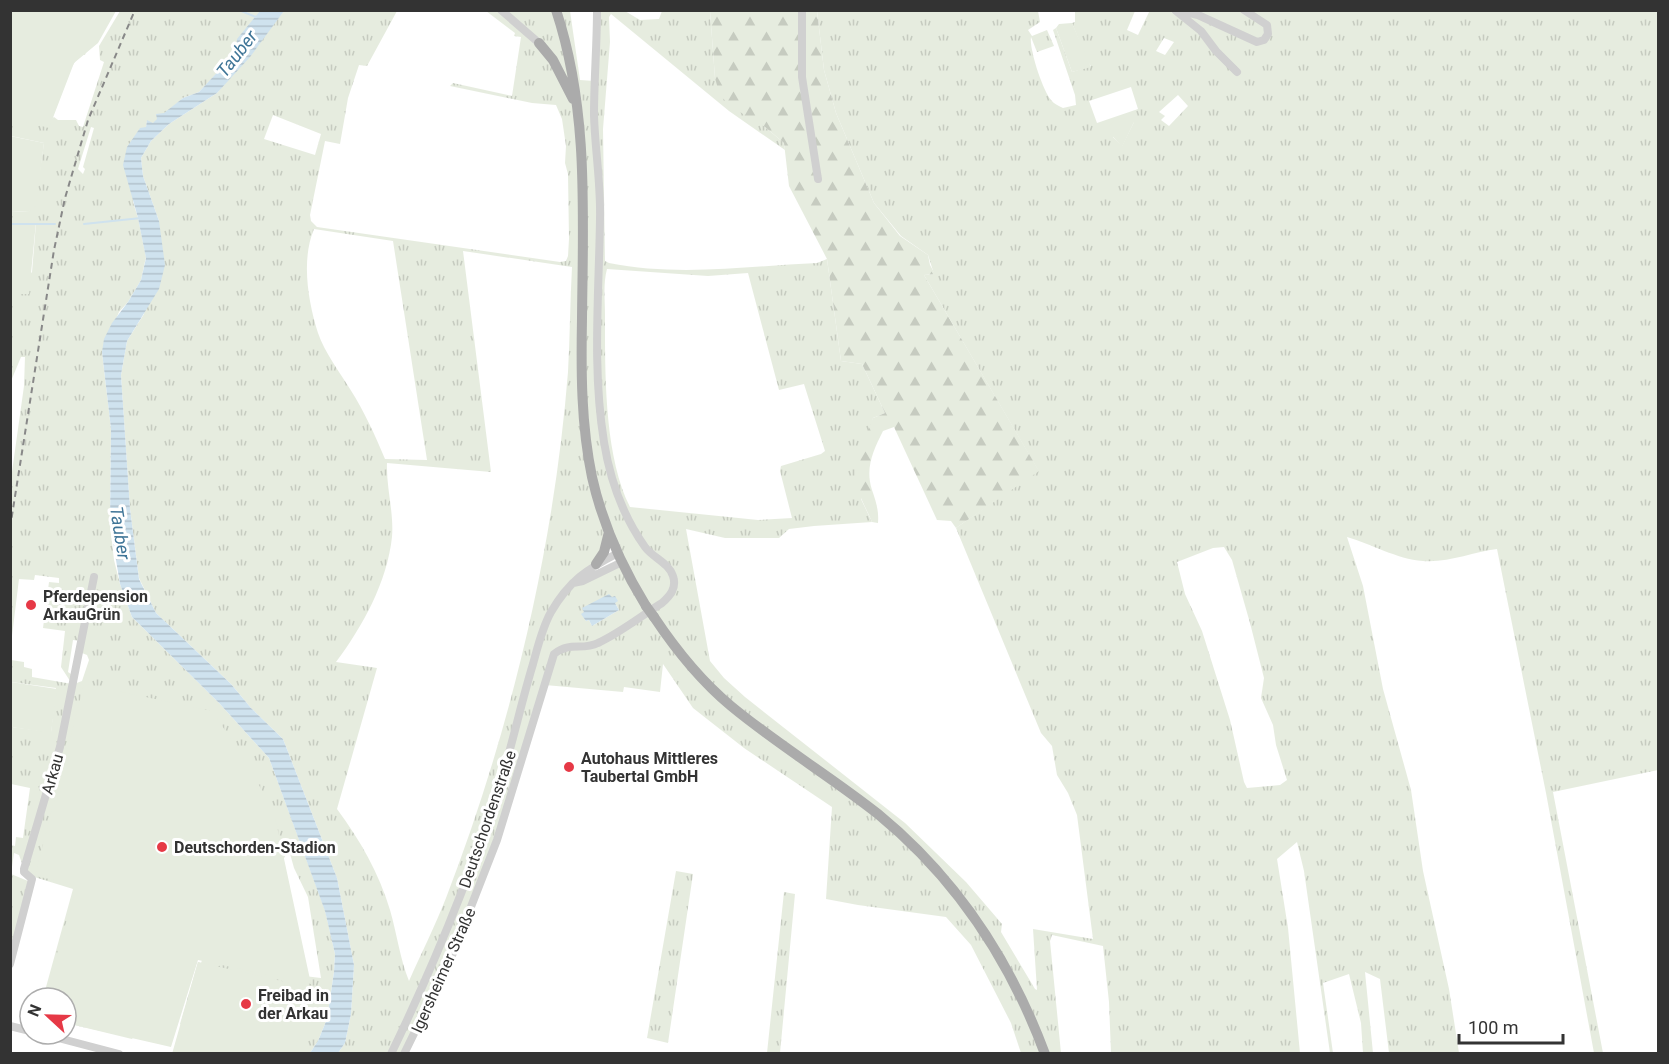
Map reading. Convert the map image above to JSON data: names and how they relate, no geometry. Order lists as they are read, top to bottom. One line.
{"streets":{"street":["Arkau","Deutschordenstraße","Igersheimer Straße"]},"water":["Tauber"],"places":["Pferdepension ArkauGrün","Autohaus Mittleres Taubertal GmbH","Deutschorden-Stadion","Freibad in der Arkau"],"scale_bar":"100 m","north":"left"}
